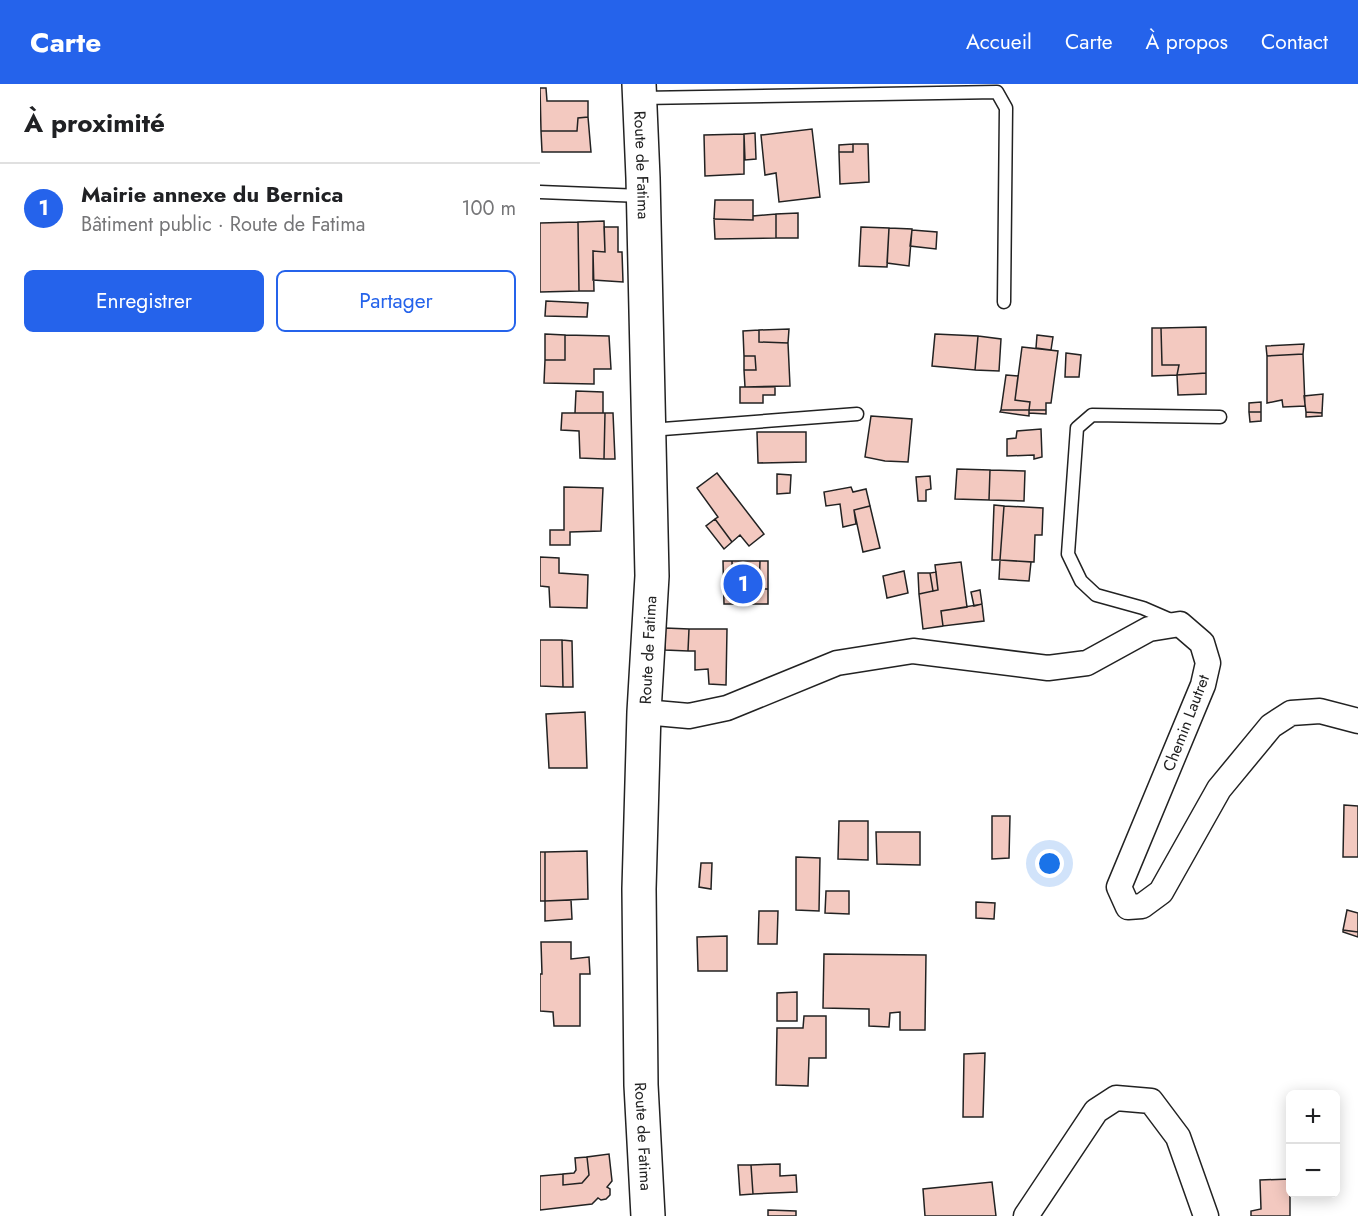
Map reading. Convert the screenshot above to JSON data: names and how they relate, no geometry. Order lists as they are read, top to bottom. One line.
{"streets":{"main road":["Route de Fatima"],"street":["Chemin Lautret"]},"page":{"header":"Carte","nav":["Accueil","Carte","À propos","Contact"],"heading":"À proximité","list":[{"mark":"1","name":"Mairie annexe du Bernica","note":"Bâtiment public · Route de Fatima","value":"100 m"}],"buttons":["Enregistrer","Partager"],"pins":"1","map_buttons":["+","−"]}}
